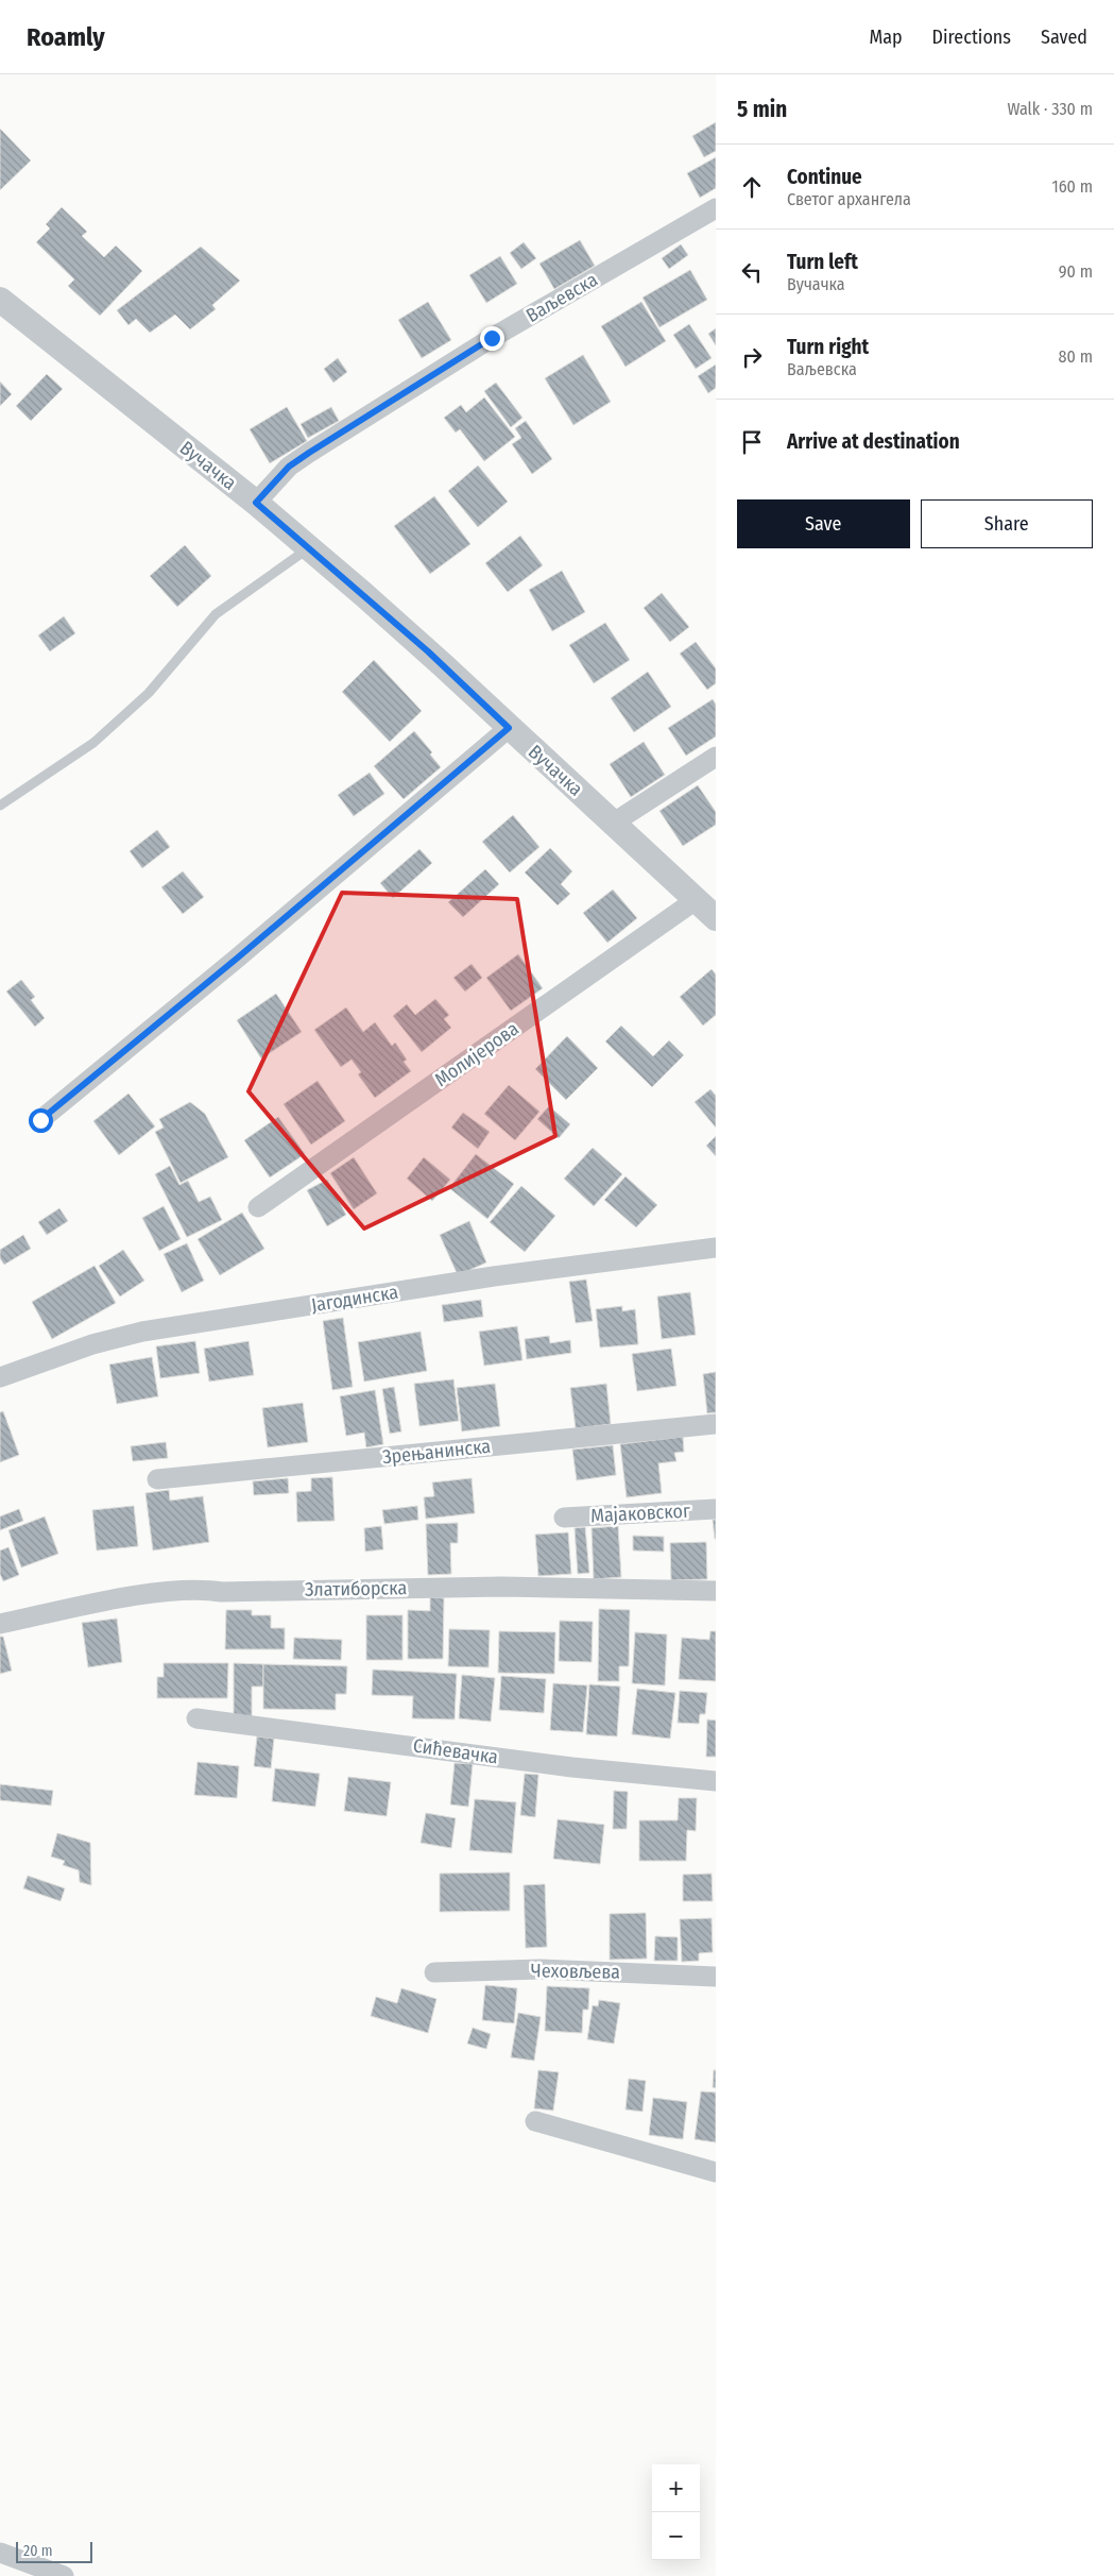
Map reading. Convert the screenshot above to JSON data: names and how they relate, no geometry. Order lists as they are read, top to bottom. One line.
{"streets":{"street":["Ваљевска","Вучачка","Молијерова","Јагодинска","Зрењанинска","Мајаковског","Златиборска","Сићевачка","Чеховљева"]},"crossings":[["Ваљевска","Вучачка"],["Вучачка","Молијерова"]],"scale_bar":"20 m","page":{"header":"Roamly","nav":["Map","Directions","Saved"],"heading":["5 min","Walk · 330 m"],"list":[["Continue","Светог архангела","160 m"],["Turn left","Вучачка","90 m"],["Turn right","Ваљевска","80 m"],"Arrive at destination"],"buttons":["Save","Share"],"map_buttons":["+","−"],"scale":"20 m"}}
